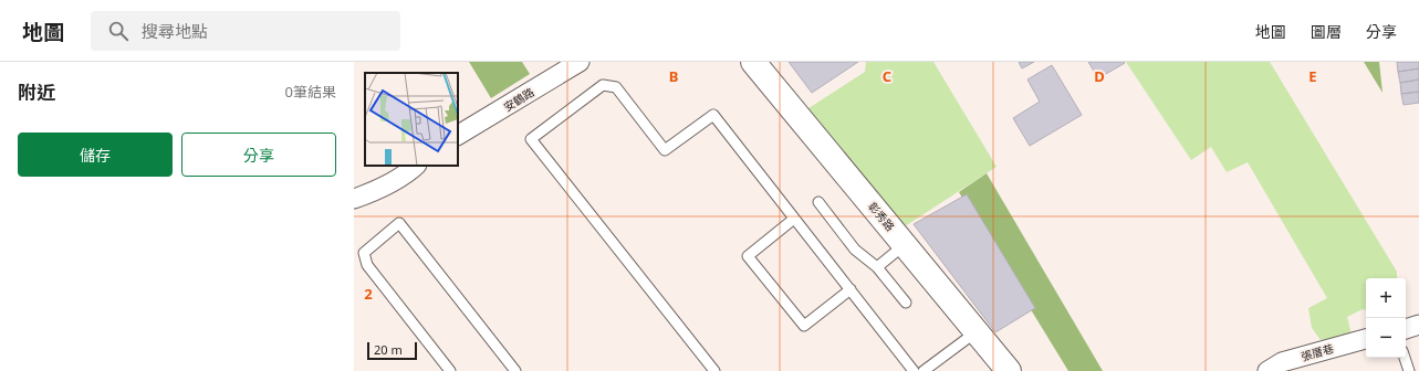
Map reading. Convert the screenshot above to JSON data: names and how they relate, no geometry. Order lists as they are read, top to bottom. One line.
{"streets":{"street":["安鶴路","彰秀路","張厝巷"]},"scale_bar":"20 m","page":{"header":"地圖","search":"搜尋地點","nav":["地圖","圖層","分享"],"heading":["附近","0筆結果"],"buttons":["儲存","分享"],"map_buttons":["+","−"],"scale":"20 m"},"grid":{"columns":["B","C","D","E"],"rows":["2"]}}
